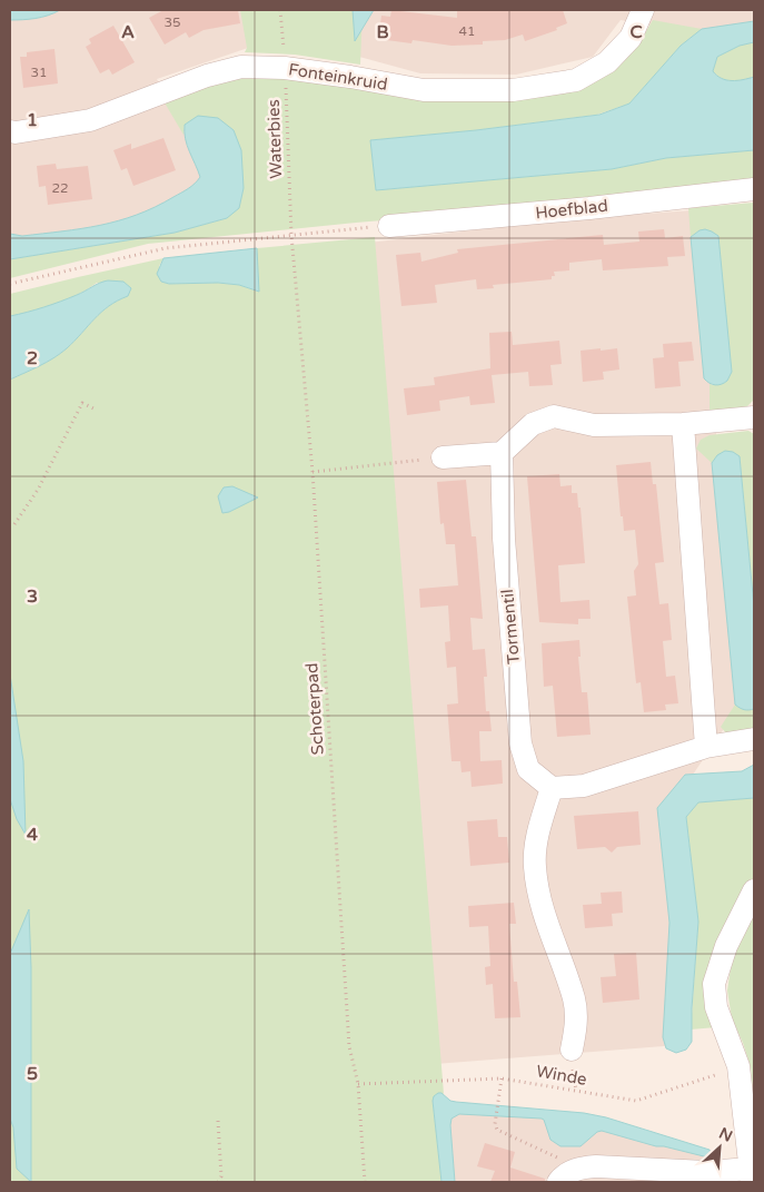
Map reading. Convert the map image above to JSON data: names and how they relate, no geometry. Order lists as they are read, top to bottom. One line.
{"streets":{"street":["Fonteinkruid","Hoefblad","Tormentil"],"path":["Waterbies","Schoterpad","Winde"]},"crossings":[["Fonteinkruid","Waterbies"],["Waterbies","Schoterpad"],["Schoterpad","Winde"]],"house_numbers":["35","41","31","22"],"north":"top right","grid":{"columns":["A","B","C"],"rows":["1","2","3","4","5"]}}
